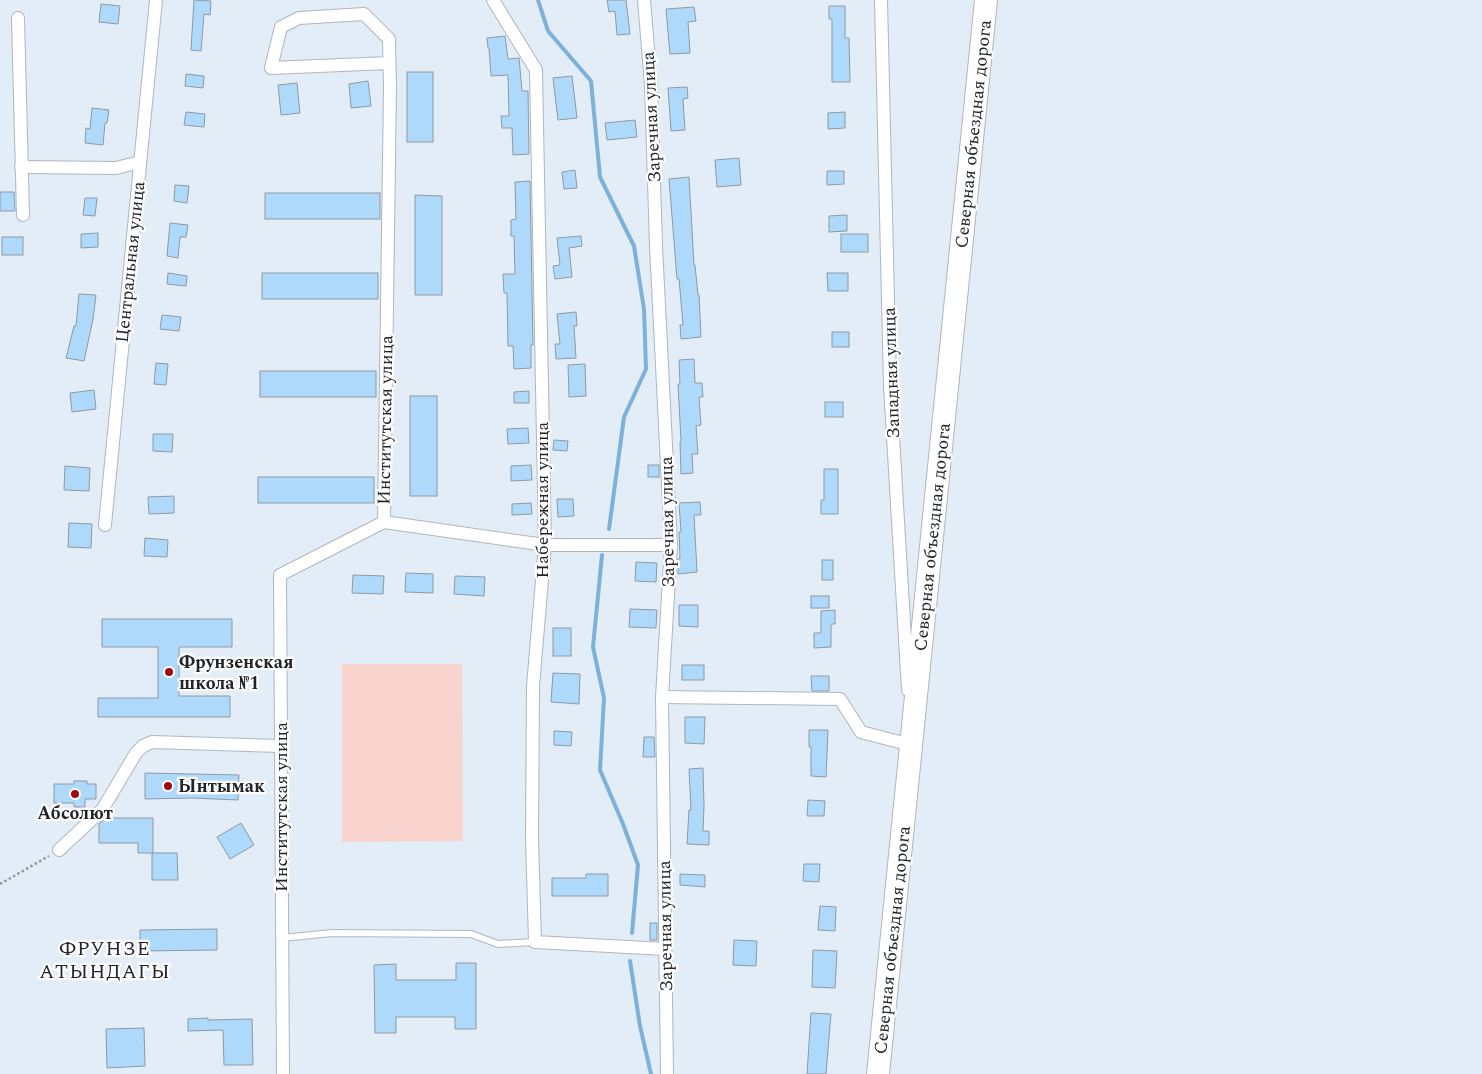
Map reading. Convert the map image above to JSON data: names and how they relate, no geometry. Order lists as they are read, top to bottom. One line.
{"streets":{"highway":["Северная объездная дорога"],"street":["Заречная улица","Центральная улица","Западная улица","Институтская улица","Набережная улица"]},"crossings":[["Северная объездная дорога","Западная улица"]],"districts":["ФРУНЗЕ АТЫНДАГЫ"],"places":["Фрунзенская школа №1","Ынтымак","Абсолют"]}
